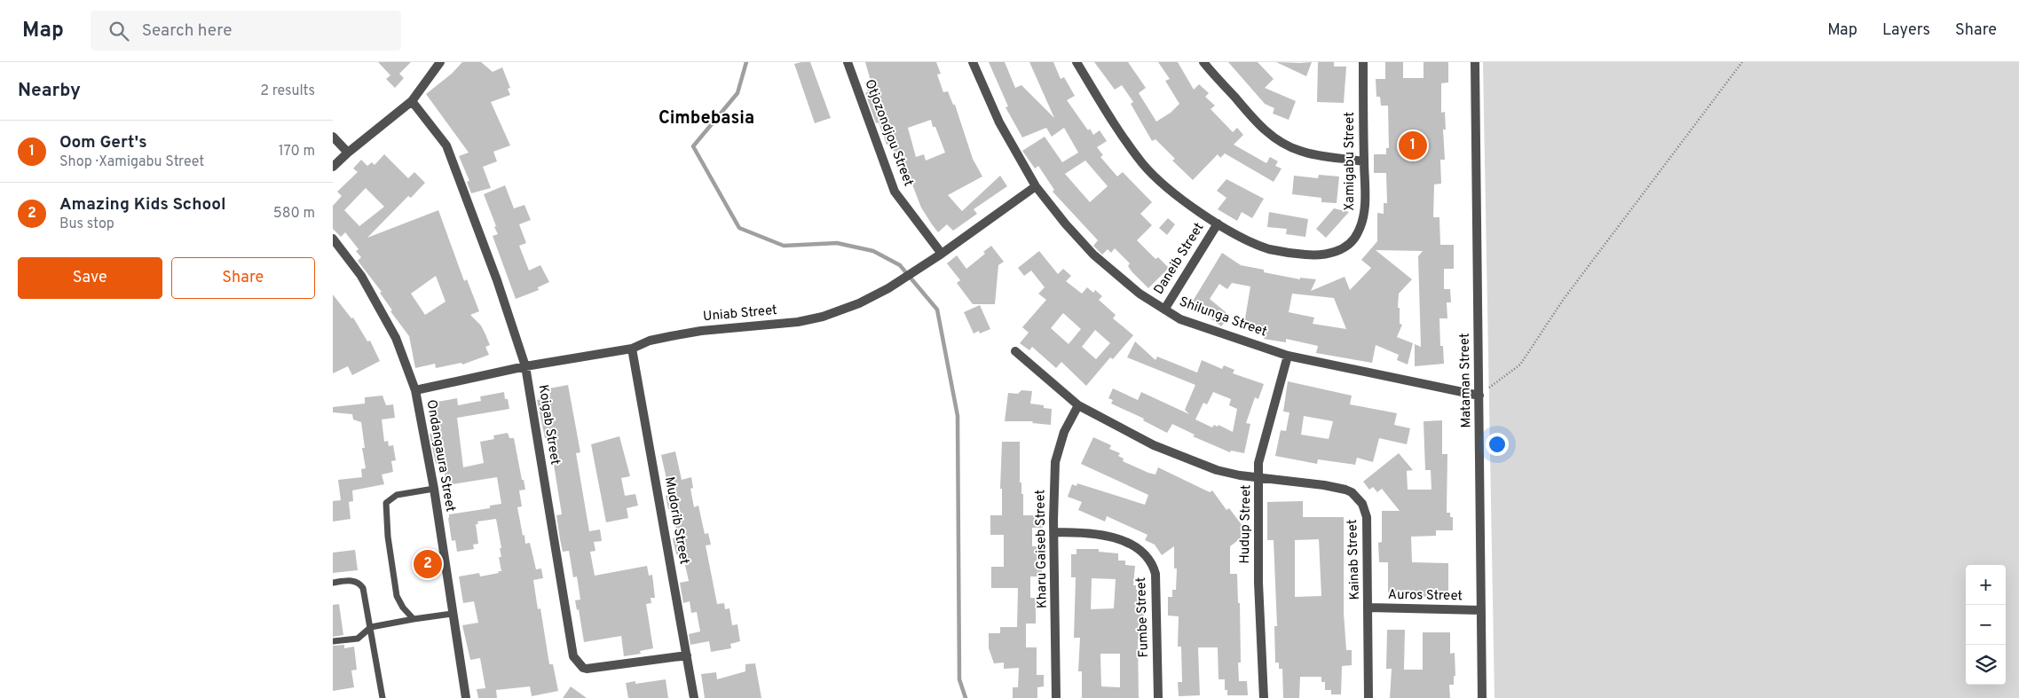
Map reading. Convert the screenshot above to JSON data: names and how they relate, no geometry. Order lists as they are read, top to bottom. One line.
{"streets":{"street":["Otjozondjou Street","Xamigabu Street","Daneib Street","Uniab Street","Shilunga Street","Mataman Street","Koigab Street","Ondangaura Street","Mudorib Street","Hudup Street","Kharu Gaiseb Street","Kainab Street","Auros Street","Fumbe Street"]},"crossings":[["Otjozondjou Street","Uniab Street"],["Xamigabu Street","Daneib Street"],["Daneib Street","Shilunga Street"],["Uniab Street","Shilunga Street"],["Uniab Street","Koigab Street"],["Uniab Street","Ondangaura Street"],["Uniab Street","Mudorib Street"],["Shilunga Street","Mataman Street"],["Shilunga Street","Hudup Street"],["Mataman Street","Auros Street"],["Koigab Street","Mudorib Street"],["Hudup Street","Kainab Street"],["Kharu Gaiseb Street","Kainab Street"],["Kharu Gaiseb Street","Fumbe Street"],["Kainab Street","Auros Street"]],"districts":["Cimbebasia"],"page":{"header":"Map","search":"Search here","nav":["Map","Layers","Share"],"heading":["Nearby","2 results"],"list":[{"mark":"1","name":"Oom Gert's","note":"Shop · Xamigabu Street","value":"170 m"},{"mark":"2","name":"Amazing Kids School","note":"Bus stop","value":"580 m"}],"pins":["1","2"],"buttons":["Save","Share"],"map_buttons":["+","−"]}}
